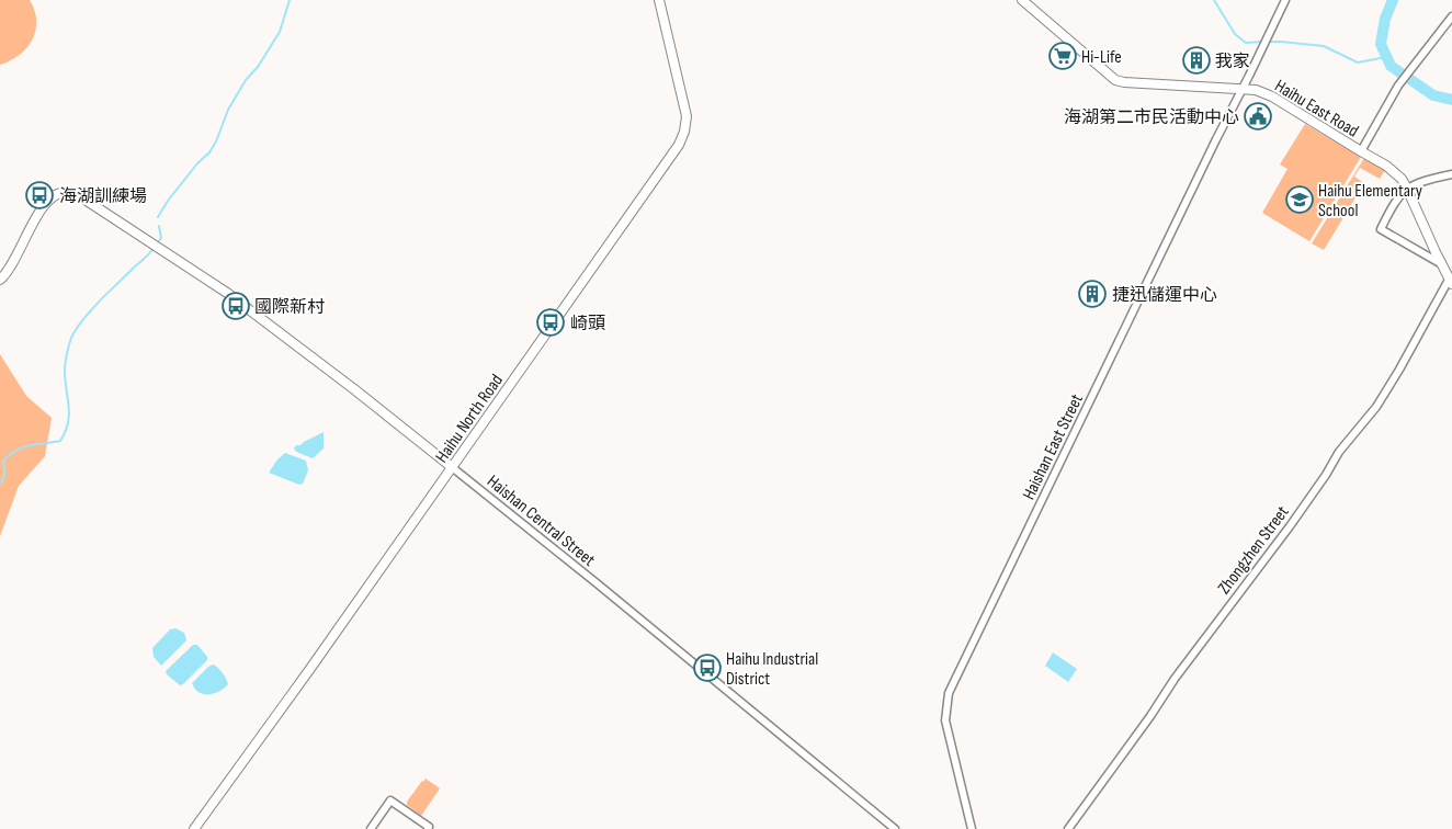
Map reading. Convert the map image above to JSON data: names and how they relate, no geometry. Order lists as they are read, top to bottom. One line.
{"streets":{"street":["Haihu East Road","Haihu North Road","Haishan East Street","Haishan Central Street","Zhongzhen Street"]},"crossings":[["Haihu East Road","Haishan East Street"],["Haihu East Road","Zhongzhen Street"],["Haihu North Road","Haishan Central Street"]],"places":{"supermarket":["Hi-Life"],"building":["我家","捷迅儲運中心"],"public building":["海湖第二市民活動中心"],"bus stop":["海湖訓練場","國際新村","崎頭","Haihu Industrial District"],"school or university":["Haihu Elementary School"]}}
